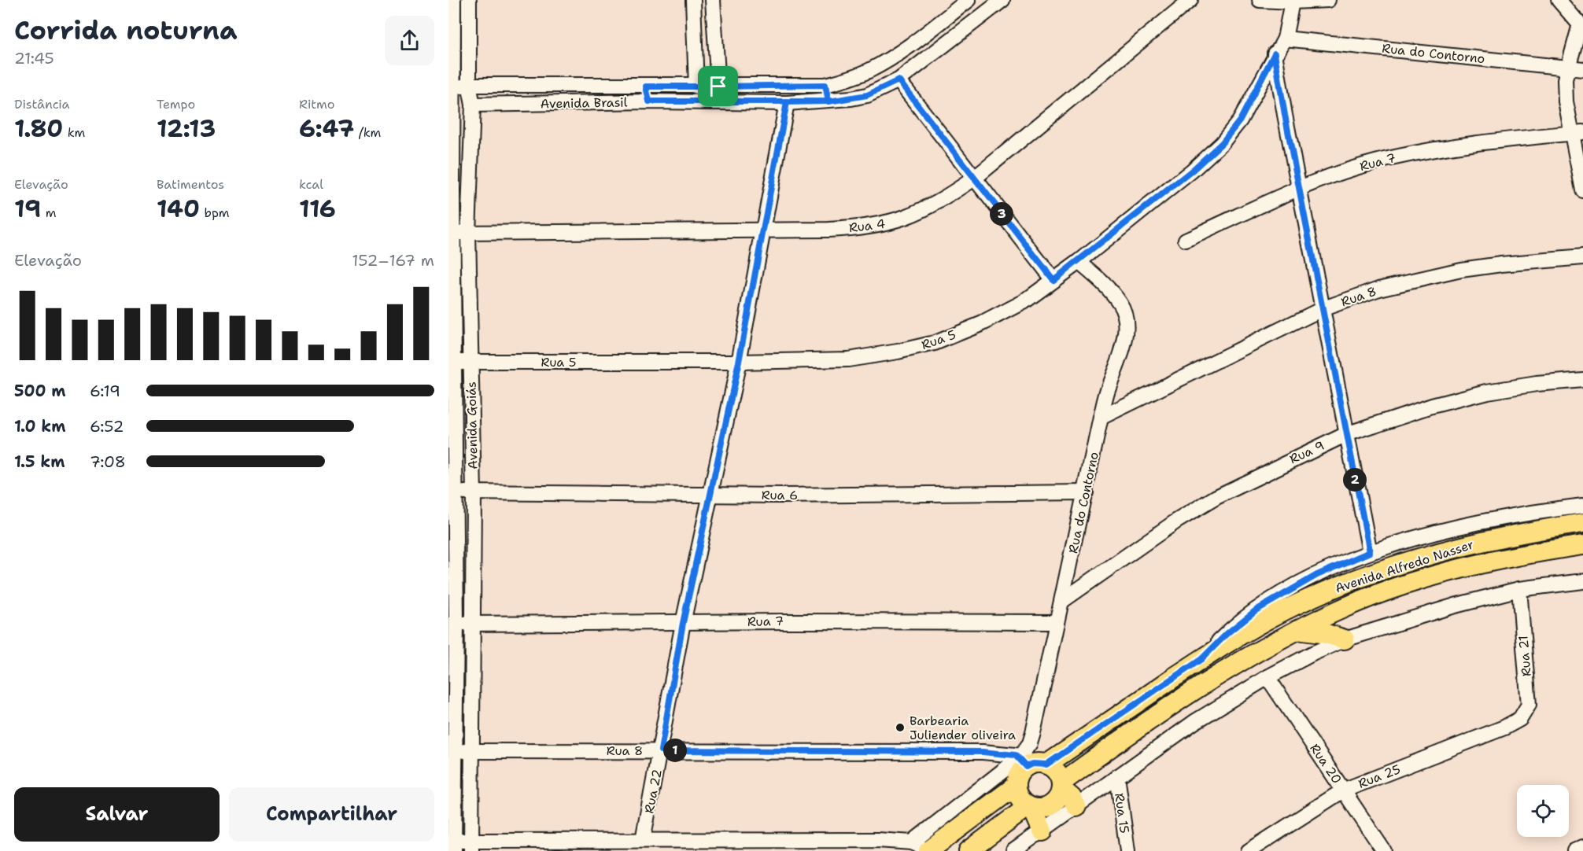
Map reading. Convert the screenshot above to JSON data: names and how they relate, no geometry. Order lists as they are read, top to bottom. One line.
{"streets":{"main road":["Avenida Alfredo Nasser"],"street":["Rua do Contorno","Avenida Brasil","Rua 7","Rua 4","Rua 8","Rua 5","Avenida Goiás","Rua 9","Rua 6","Rua 21","Rua 20","Rua 25","Rua 22","Rua 15"]},"crossings":[["Rua do Contorno","Rua 7"],["Rua do Contorno","Rua 8"],["Rua do Contorno","Rua 5"],["Rua do Contorno","Rua 9"],["Rua do Contorno","Rua 6"],["Rua do Contorno","Avenida Alfredo Nasser"],["Avenida Brasil","Avenida Goiás"],["Avenida Brasil","Rua 22"],["Rua 7","Avenida Goiás"],["Rua 7","Rua 22"],["Rua 4","Avenida Goiás"],["Rua 4","Rua 22"],["Rua 8","Avenida Goiás"],["Rua 8","Avenida Alfredo Nasser"],["Rua 8","Rua 22"],["Rua 5","Avenida Goiás"],["Rua 5","Rua 22"],["Avenida Goiás","Rua 6"],["Rua 6","Rua 22"],["Rua 21","Rua 25"],["Rua 20","Rua 25"]],"places":["Barbearia Juliender oliveira"],"page":{"heading":["Corrida noturna","21:45"],"stats":[["Distância","1.80 km"],["Tempo","12:13"],["Ritmo","6:47 /km"],["Elevação","19 m"],["Batimentos","140 bpm"],["kcal","116"]],"pins":["3","2","1"],"chart":["Elevação","152–167 m"],"list":[{"name":"500 m","note":"6:19"},{"name":"1.0 km","note":"6:52"},{"name":"1.5 km","note":"7:08"}],"buttons":["Salvar","Compartilhar"]}}
